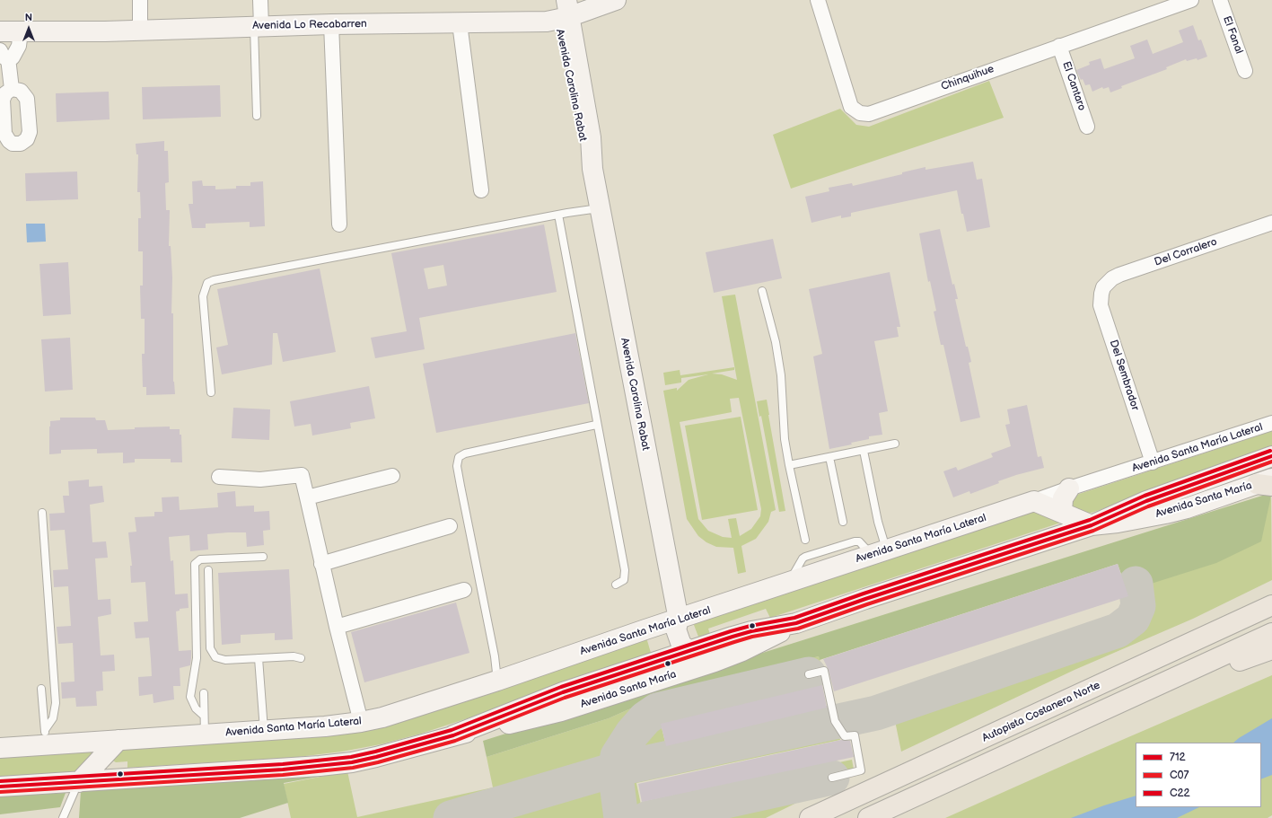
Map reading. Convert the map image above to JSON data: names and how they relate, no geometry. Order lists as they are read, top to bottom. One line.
{"streets":{"highway":["Autopista Costanera Norte"],"street":["Avenida Lo Recabarren","El Fanal","Chinquihue","Avenida Carolina Rabat","El Cantaro","Del Corralero","Del Sembrador","Avenida Santa María Lateral","Avenida Santa María"]},"crossings":[["Avenida Lo Recabarren","Avenida Carolina Rabat"],["Chinquihue","El Cantaro"],["Avenida Carolina Rabat","Avenida Santa María Lateral"],["Avenida Carolina Rabat","Avenida Santa María"],["Del Corralero","Del Sembrador"],["Del Sembrador","Avenida Santa María Lateral"]],"lines":["transit line C22","transit line 712","transit line C07"],"legend":["712","C07","C22"],"north":"top"}
